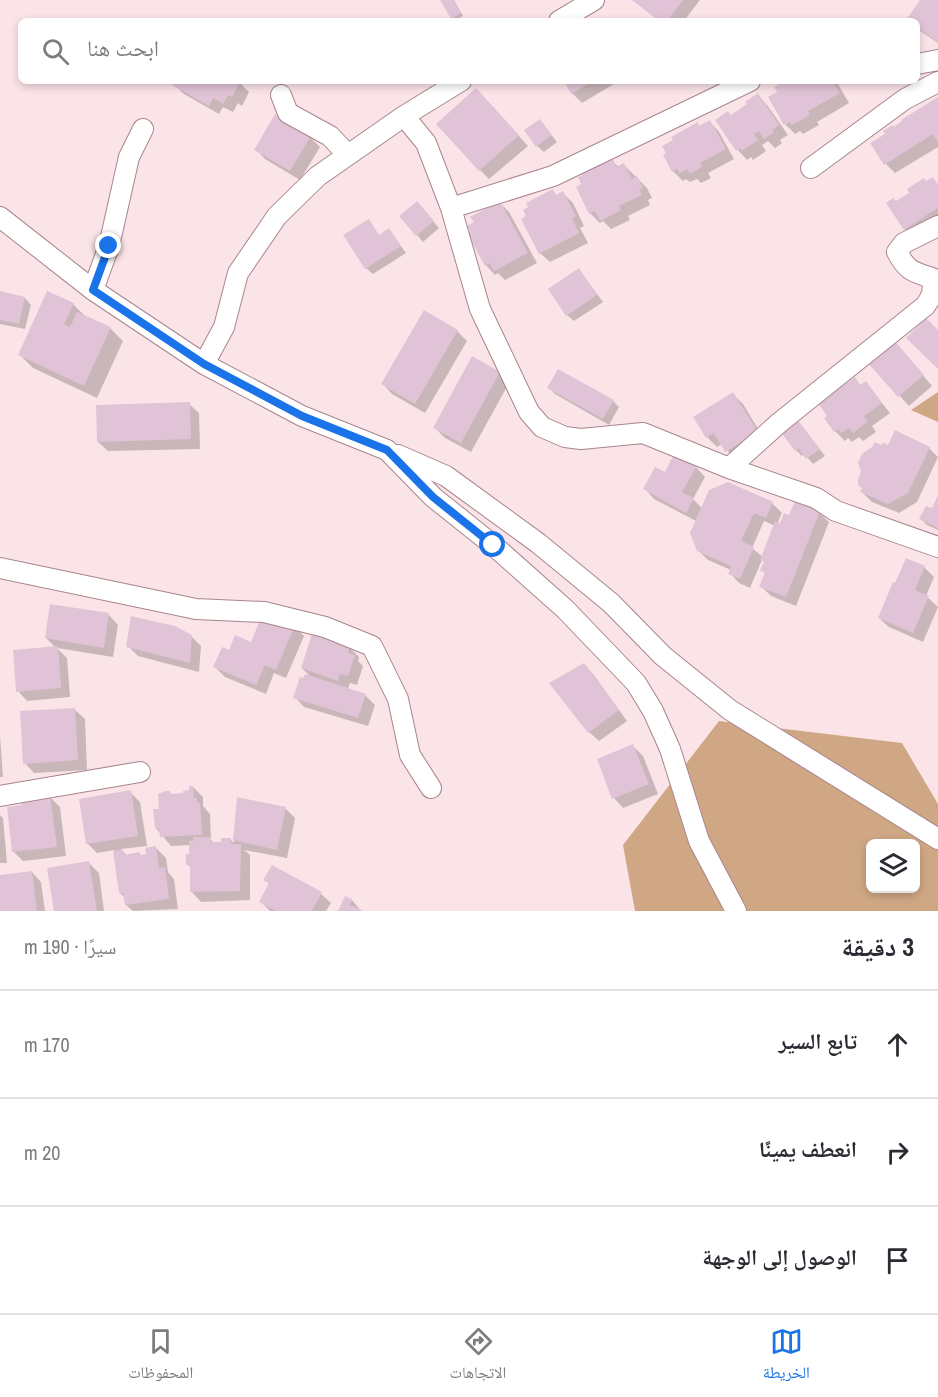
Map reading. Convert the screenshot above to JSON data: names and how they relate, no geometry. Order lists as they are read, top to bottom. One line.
{"page":{"search":"ابحث هنا","heading":["3 دقيقة","سيرًا · 190 m"],"list":[["تابع السير","170 m"],["انعطف يمينًا","20 m"],"الوصول إلى الوجهة"],"nav":["الخريطة","الاتجاهات","المحفوظات"]}}
